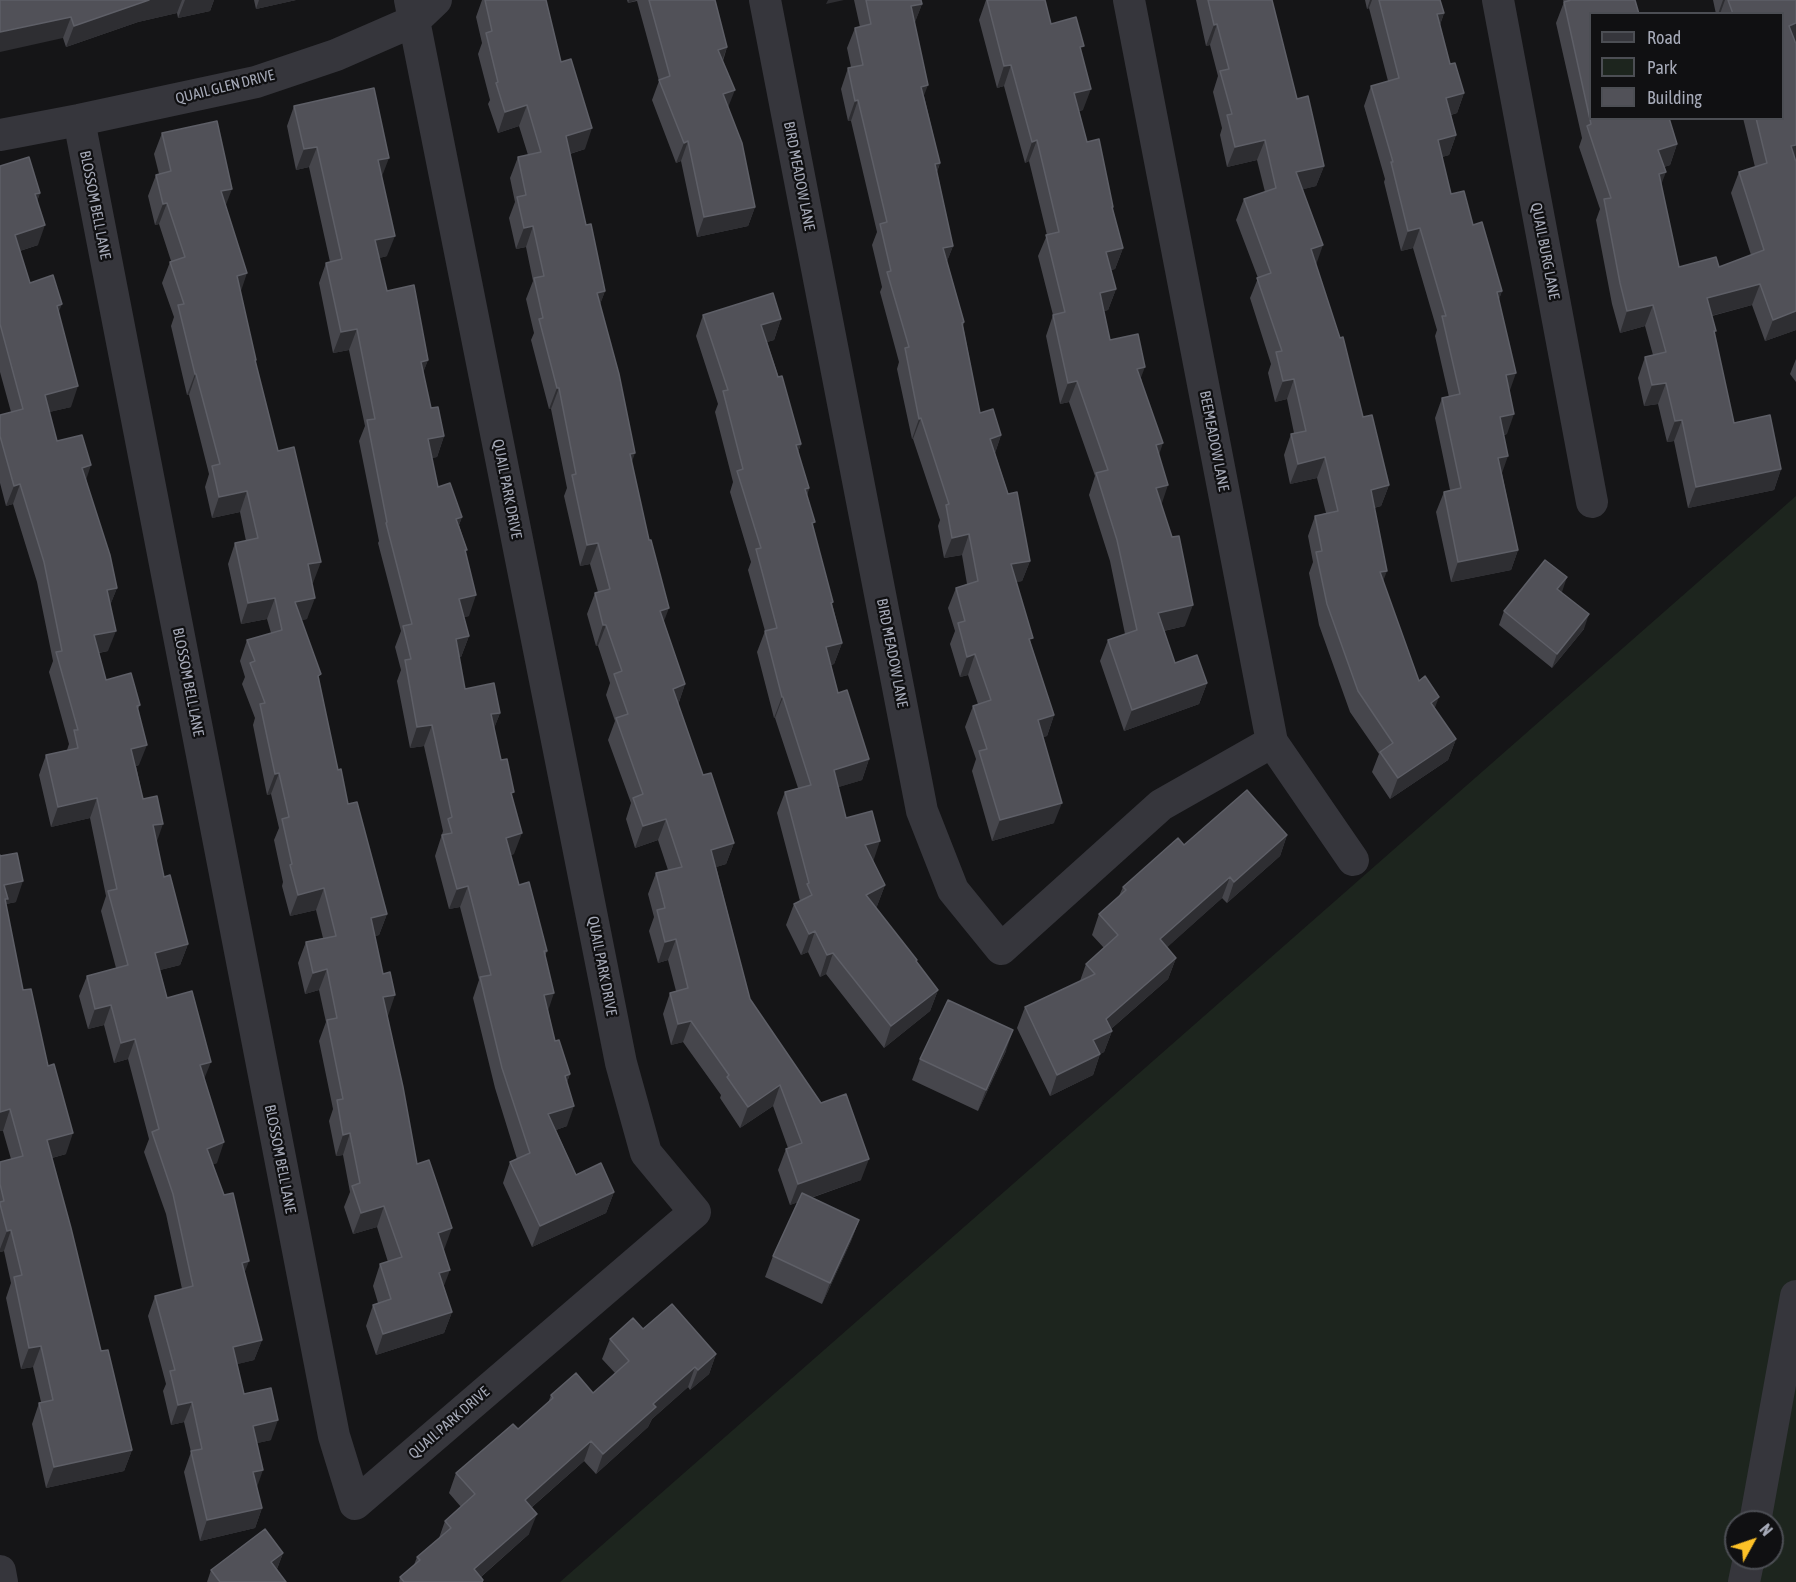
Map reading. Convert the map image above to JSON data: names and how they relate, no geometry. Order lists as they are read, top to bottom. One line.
{"streets":{"street":["QUAIL GLEN DRIVE","BIRD MEADOW LANE","BLOSSOM BELL LANE","QUAIL BURG LANE","BEEMEADOW LANE","QUAIL PARK DRIVE"]},"crossings":[["QUAIL GLEN DRIVE","BLOSSOM BELL LANE"],["QUAIL GLEN DRIVE","QUAIL PARK DRIVE"],["BIRD MEADOW LANE","BEEMEADOW LANE"],["BLOSSOM BELL LANE","QUAIL PARK DRIVE"]],"legend":["Road","Park","Building"],"north":"top right"}
